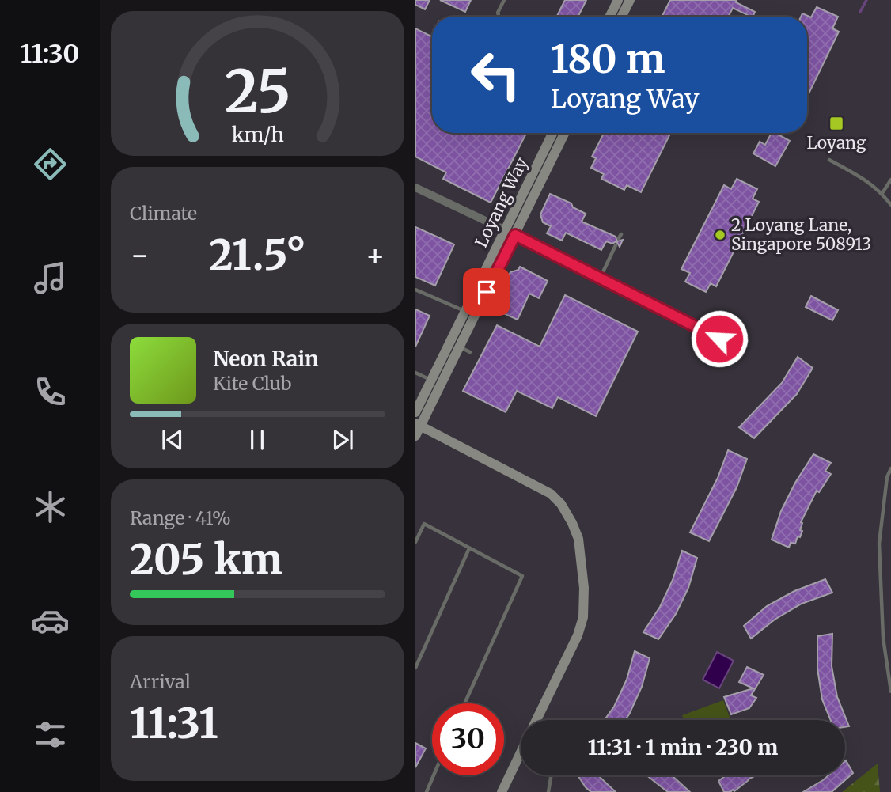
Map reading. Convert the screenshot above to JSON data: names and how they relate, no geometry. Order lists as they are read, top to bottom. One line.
{"streets":{"main road":["Loyang Way"]},"places":{"transit":["Loyang"],"other":["2 Loyang Lane, Singapore 508913"]},"page":{"tabs":"11:30","turn":["180 m","Loyang Way"],"tile":["Climate",["Range · 41%","205 km"],["Arrival","11:31"]],"heat":["−","21.5°","+"],"song":["Neon Rain","Kite Club"],"limit":"30","trip":"11:31 · 1 min · 230 m","gauge":["25","km/h"]}}
